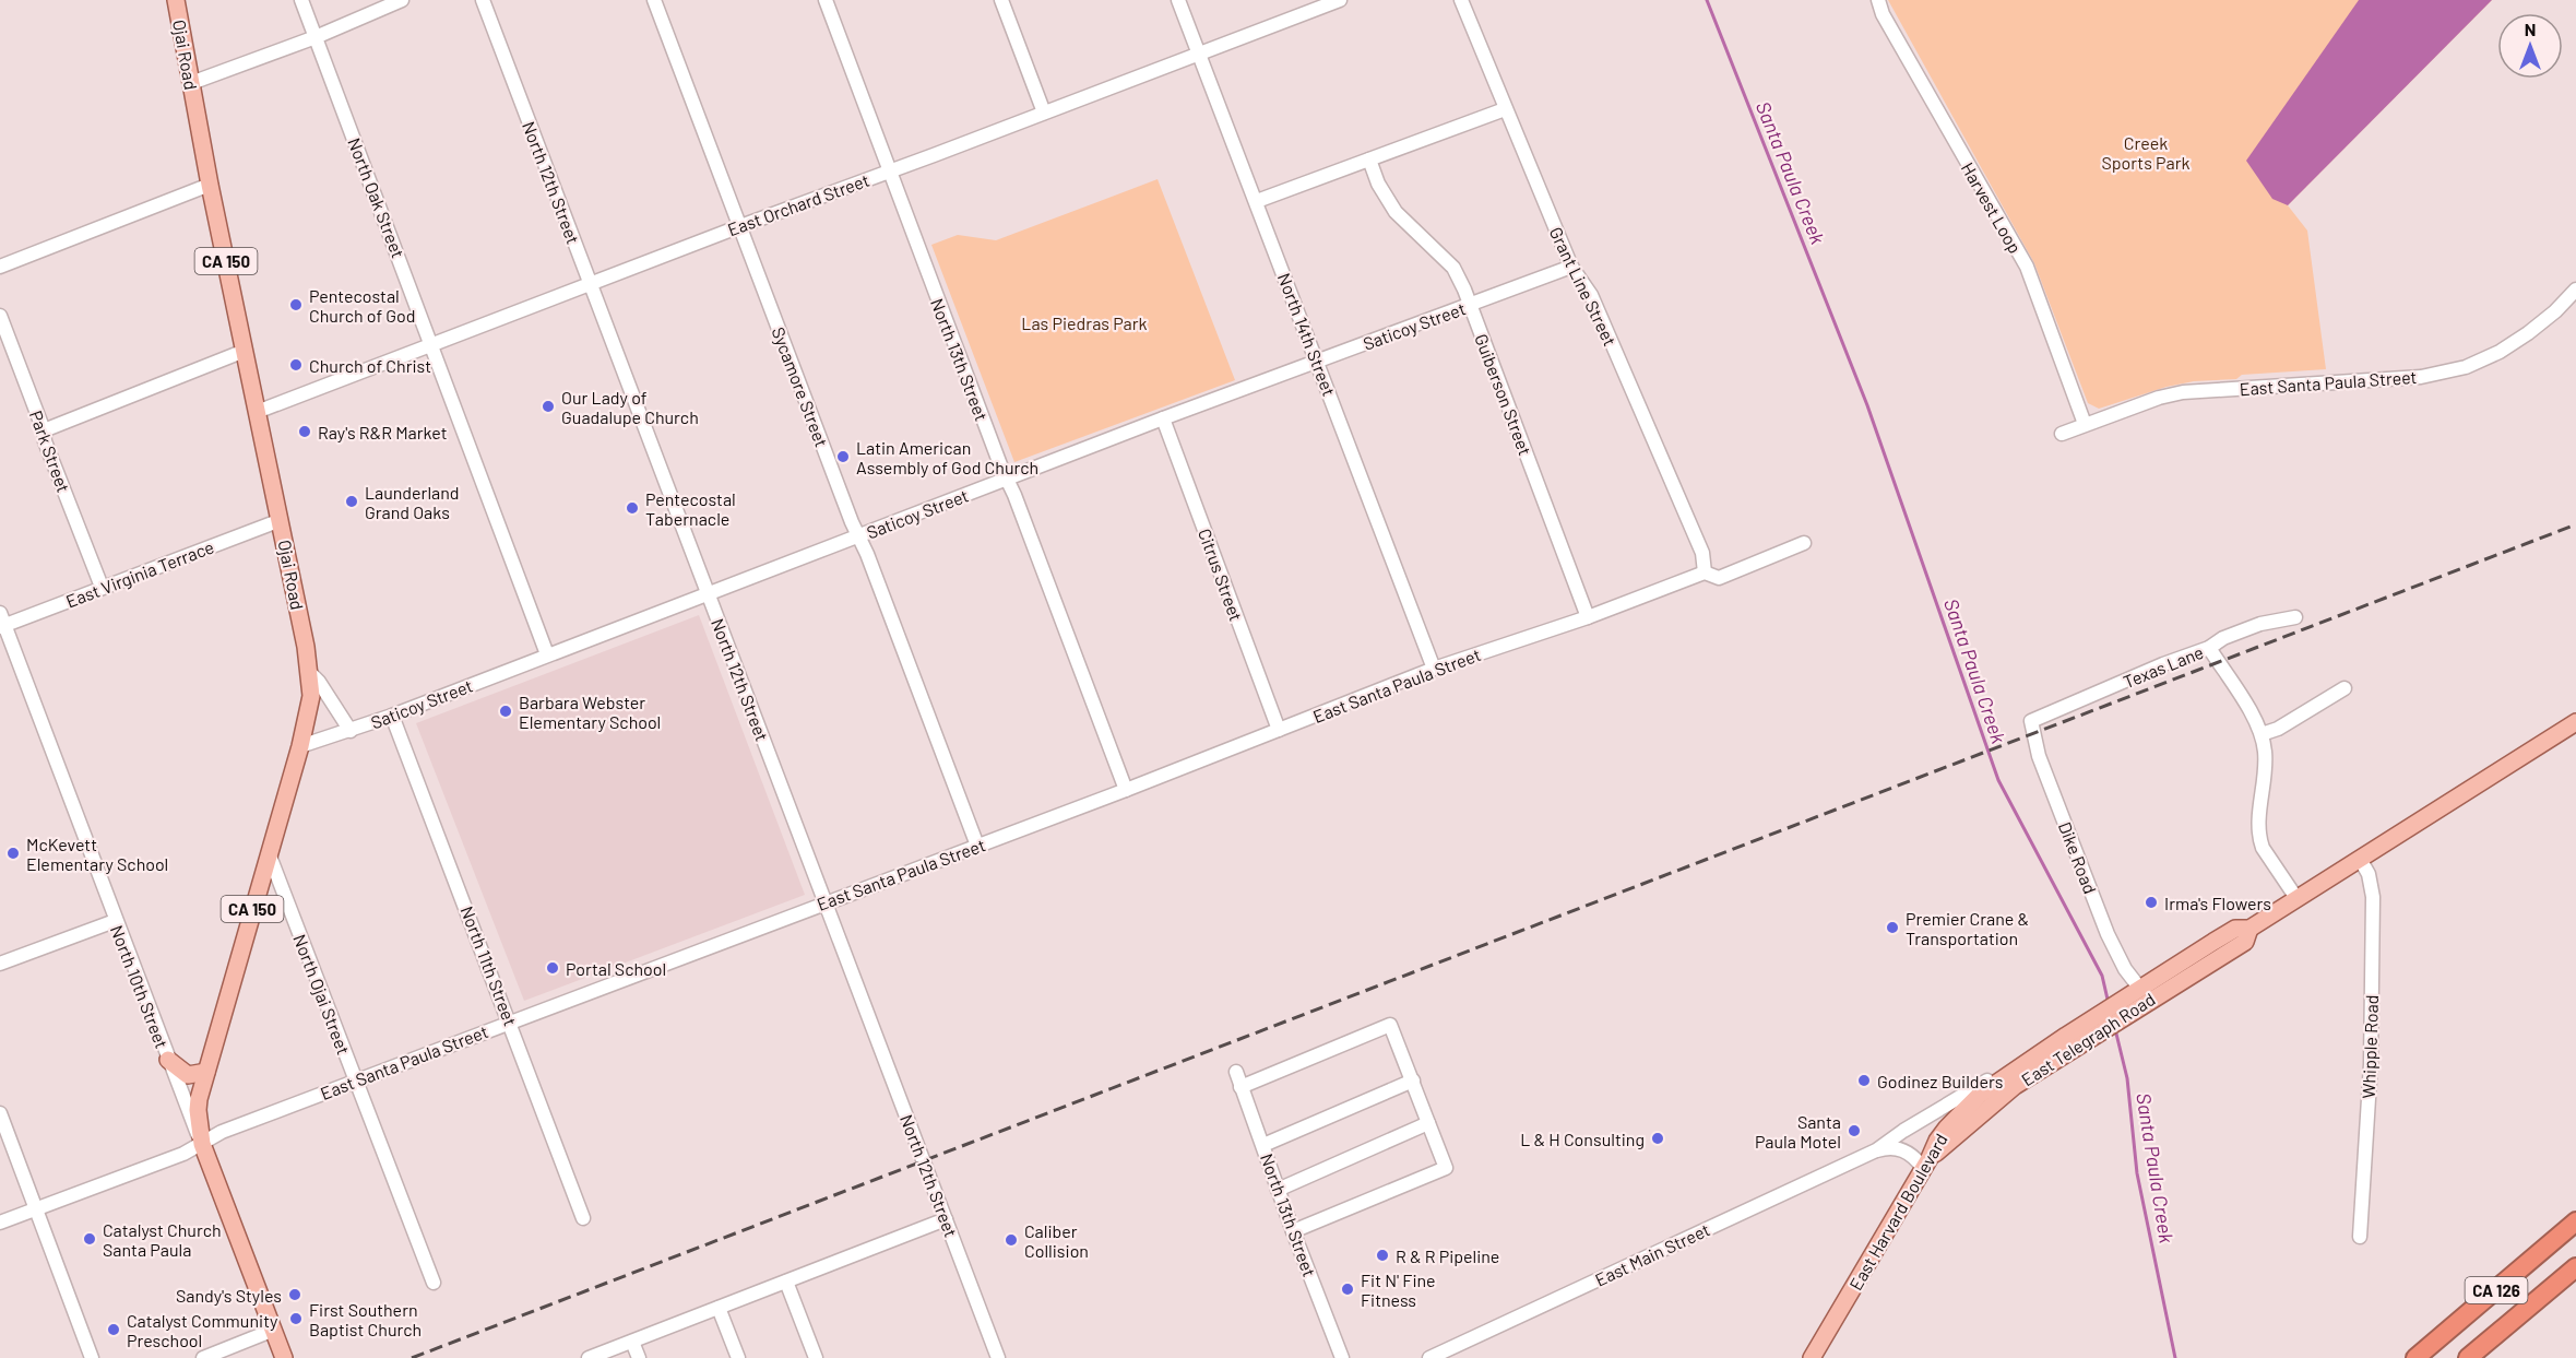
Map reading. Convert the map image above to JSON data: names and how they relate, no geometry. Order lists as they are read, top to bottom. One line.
{"streets":{"highway":["CA 126"],"main road":["Ojai Road","CA 150","North 10th Street","East Telegraph Road","East Harvard Boulevard"],"street":["North 12th Street","North Oak Street","East Orchard Street","Harvest Loop","Grant Line Street","Saticoy Street","North 14th Street","North 13th Street","East Santa Paula Street","Sycamore Street","Guiberson Street","Park Street","East Virginia Terrace","Citrus Street","Texas Lane","Dike Road","North 11th Street","North Ojai Street","Whipple Road","East Main Street"]},"crossings":[["Ojai Road","East Orchard Street"],["Ojai Road","Saticoy Street"],["Ojai Road","East Santa Paula Street"],["Ojai Road","East Virginia Terrace"],["Ojai Road","North 10th Street"],["Ojai Road","North Ojai Street"],["North 12th Street","East Orchard Street"],["North 12th Street","Saticoy Street"],["North 12th Street","East Santa Paula Street"],["North Oak Street","East Orchard Street"],["North Oak Street","Saticoy Street"],["East Orchard Street","North 14th Street"],["East Orchard Street","North 13th Street"],["East Orchard Street","Sycamore Street"],["Harvest Loop","East Santa Paula Street"],["Grant Line Street","Saticoy Street"],["Grant Line Street","East Santa Paula Street"],["Saticoy Street","North 14th Street"],["Saticoy Street","North 13th Street"],["Saticoy Street","Sycamore Street"],["Saticoy Street","Guiberson Street"],["Saticoy Street","Citrus Street"],["Saticoy Street","North 11th Street"],["North 14th Street","East Santa Paula Street"],["North 13th Street","East Santa Paula Street"],["East Santa Paula Street","Sycamore Street"],["East Santa Paula Street","Guiberson Street"],["East Santa Paula Street","Citrus Street"],["East Santa Paula Street","North 11th Street"],["East Santa Paula Street","North 10th Street"],["East Santa Paula Street","North Ojai Street"],["Park Street","East Virginia Terrace"],["East Virginia Terrace","North 10th Street"],["Texas Lane","Dike Road"],["Dike Road","East Telegraph Road"],["East Telegraph Road","Whipple Road"],["East Telegraph Road","East Harvard Boulevard"],["East Telegraph Road","East Main Street"],["East Harvard Boulevard","East Main Street"]],"water":["Santa Paula Creek"],"parks":["Creek Sports Park","Las Piedras Park"],"places":["Pentecostal Church of God","Church of Christ","Our Lady of Guadalupe Church","Ray's R&R Market","Latin American Assembly of God Church","Launderland Grand Oaks","Pentecostal Tabernacle","Barbara Webster Elementary School","McKevett Elementary School","Irma's Flowers","Premier Crane & Transportation","Portal School","Godinez Builders","Santa Paula Motel","L & H Consulting","Catalyst Church Santa Paula","Caliber Collision","R & R Pipeline","Fit N' Fine Fitness","Sandy's Styles","First Southern Baptist Church","Catalyst Community Preschool"],"north":"top"}
